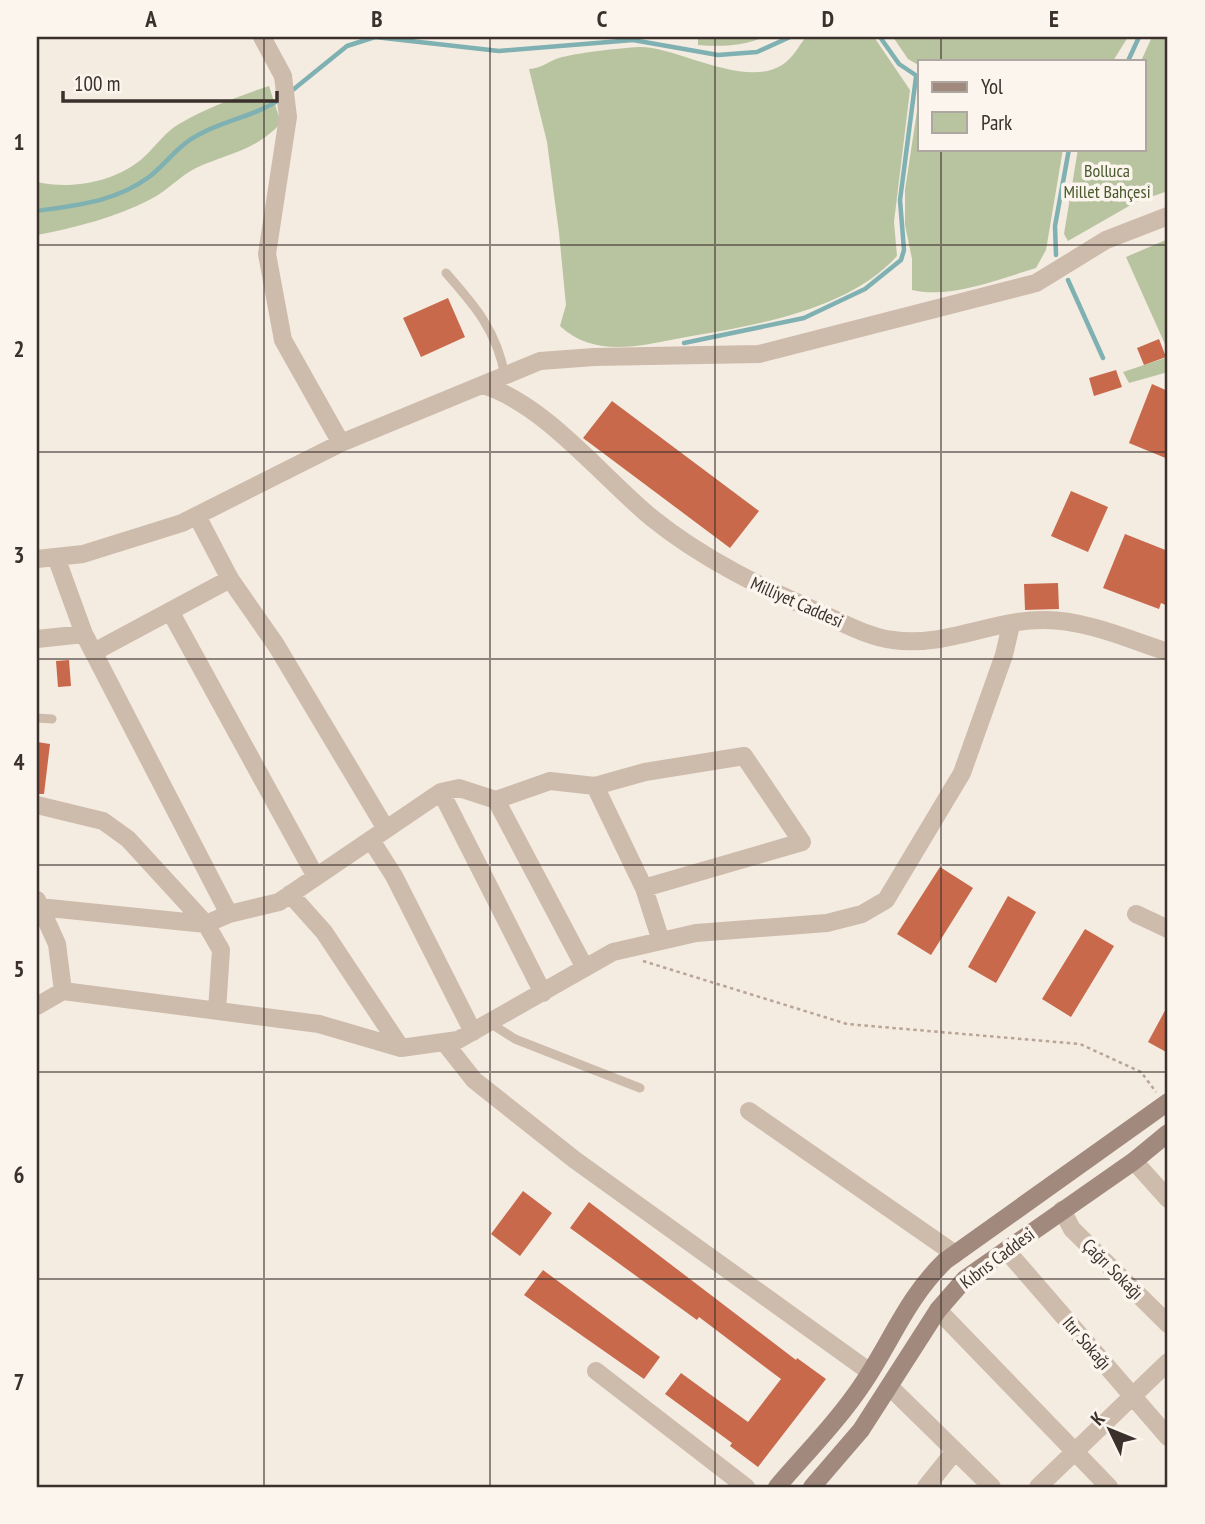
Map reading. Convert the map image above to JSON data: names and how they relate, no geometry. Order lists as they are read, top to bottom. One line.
{"streets":{"main road":["Kıbrıs Caddesi"],"street":["Milliyet Caddesi","Çağrı Sokağı","Itır Sokağı"]},"crossings":[["Kıbrıs Caddesi","Çağrı Sokağı"],["Kıbrıs Caddesi","Itır Sokağı"]],"parks":["Bolluca Millet Bahçesi"],"legend":["Yol","Park"],"scale_bar":"100 m","north":"top left","grid":{"columns":["A","B","C","D","E"],"rows":["1","2","3","4","5","6","7"]}}
